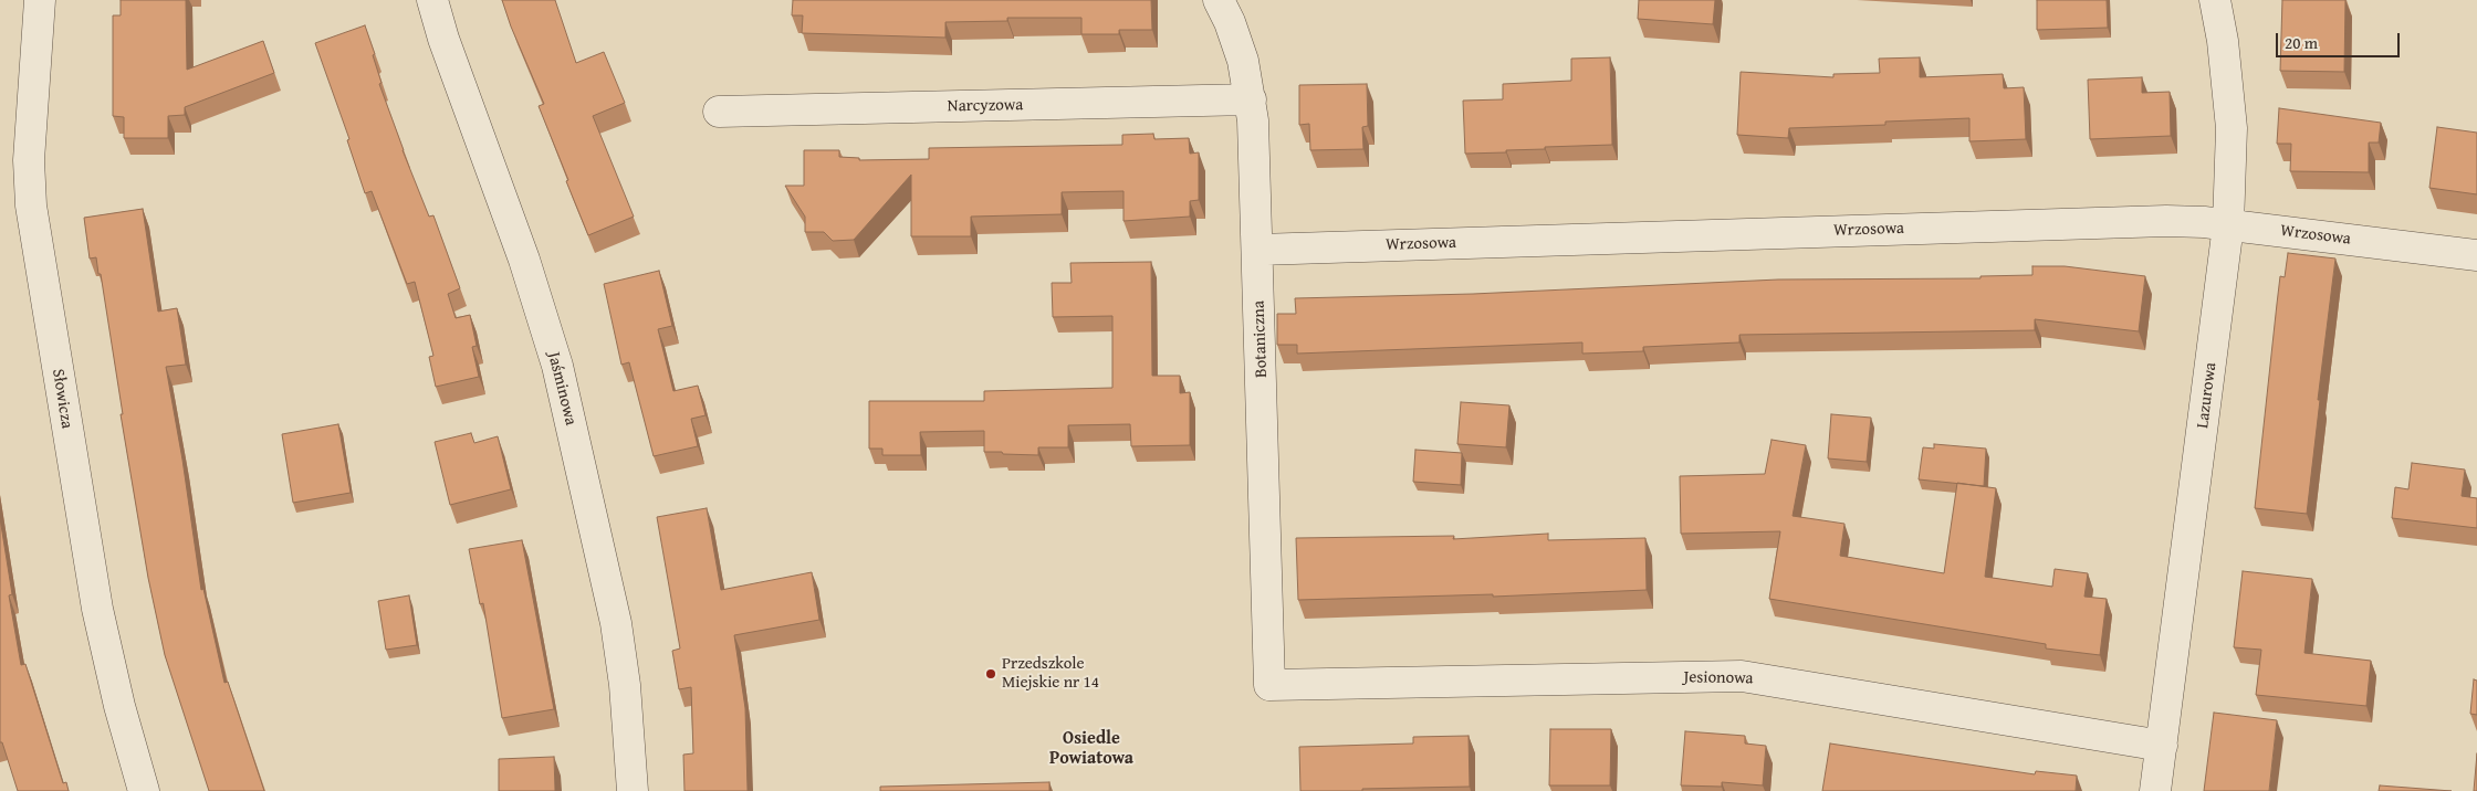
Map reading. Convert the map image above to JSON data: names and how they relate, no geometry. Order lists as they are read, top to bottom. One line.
{"streets":{"street":["Narcyzowa","Wrzosowa","Botaniczna","Jaśminowa","Lazurowa","Słowicza","Jesionowa"]},"crossings":[["Narcyzowa","Botaniczna"],["Wrzosowa","Botaniczna"],["Wrzosowa","Lazurowa"],["Botaniczna","Jesionowa"],["Lazurowa","Jesionowa"]],"districts":["Osiedle Powiatowa"],"places":["Przedszkole Miejskie nr 14"],"scale_bar":"20 m"}
